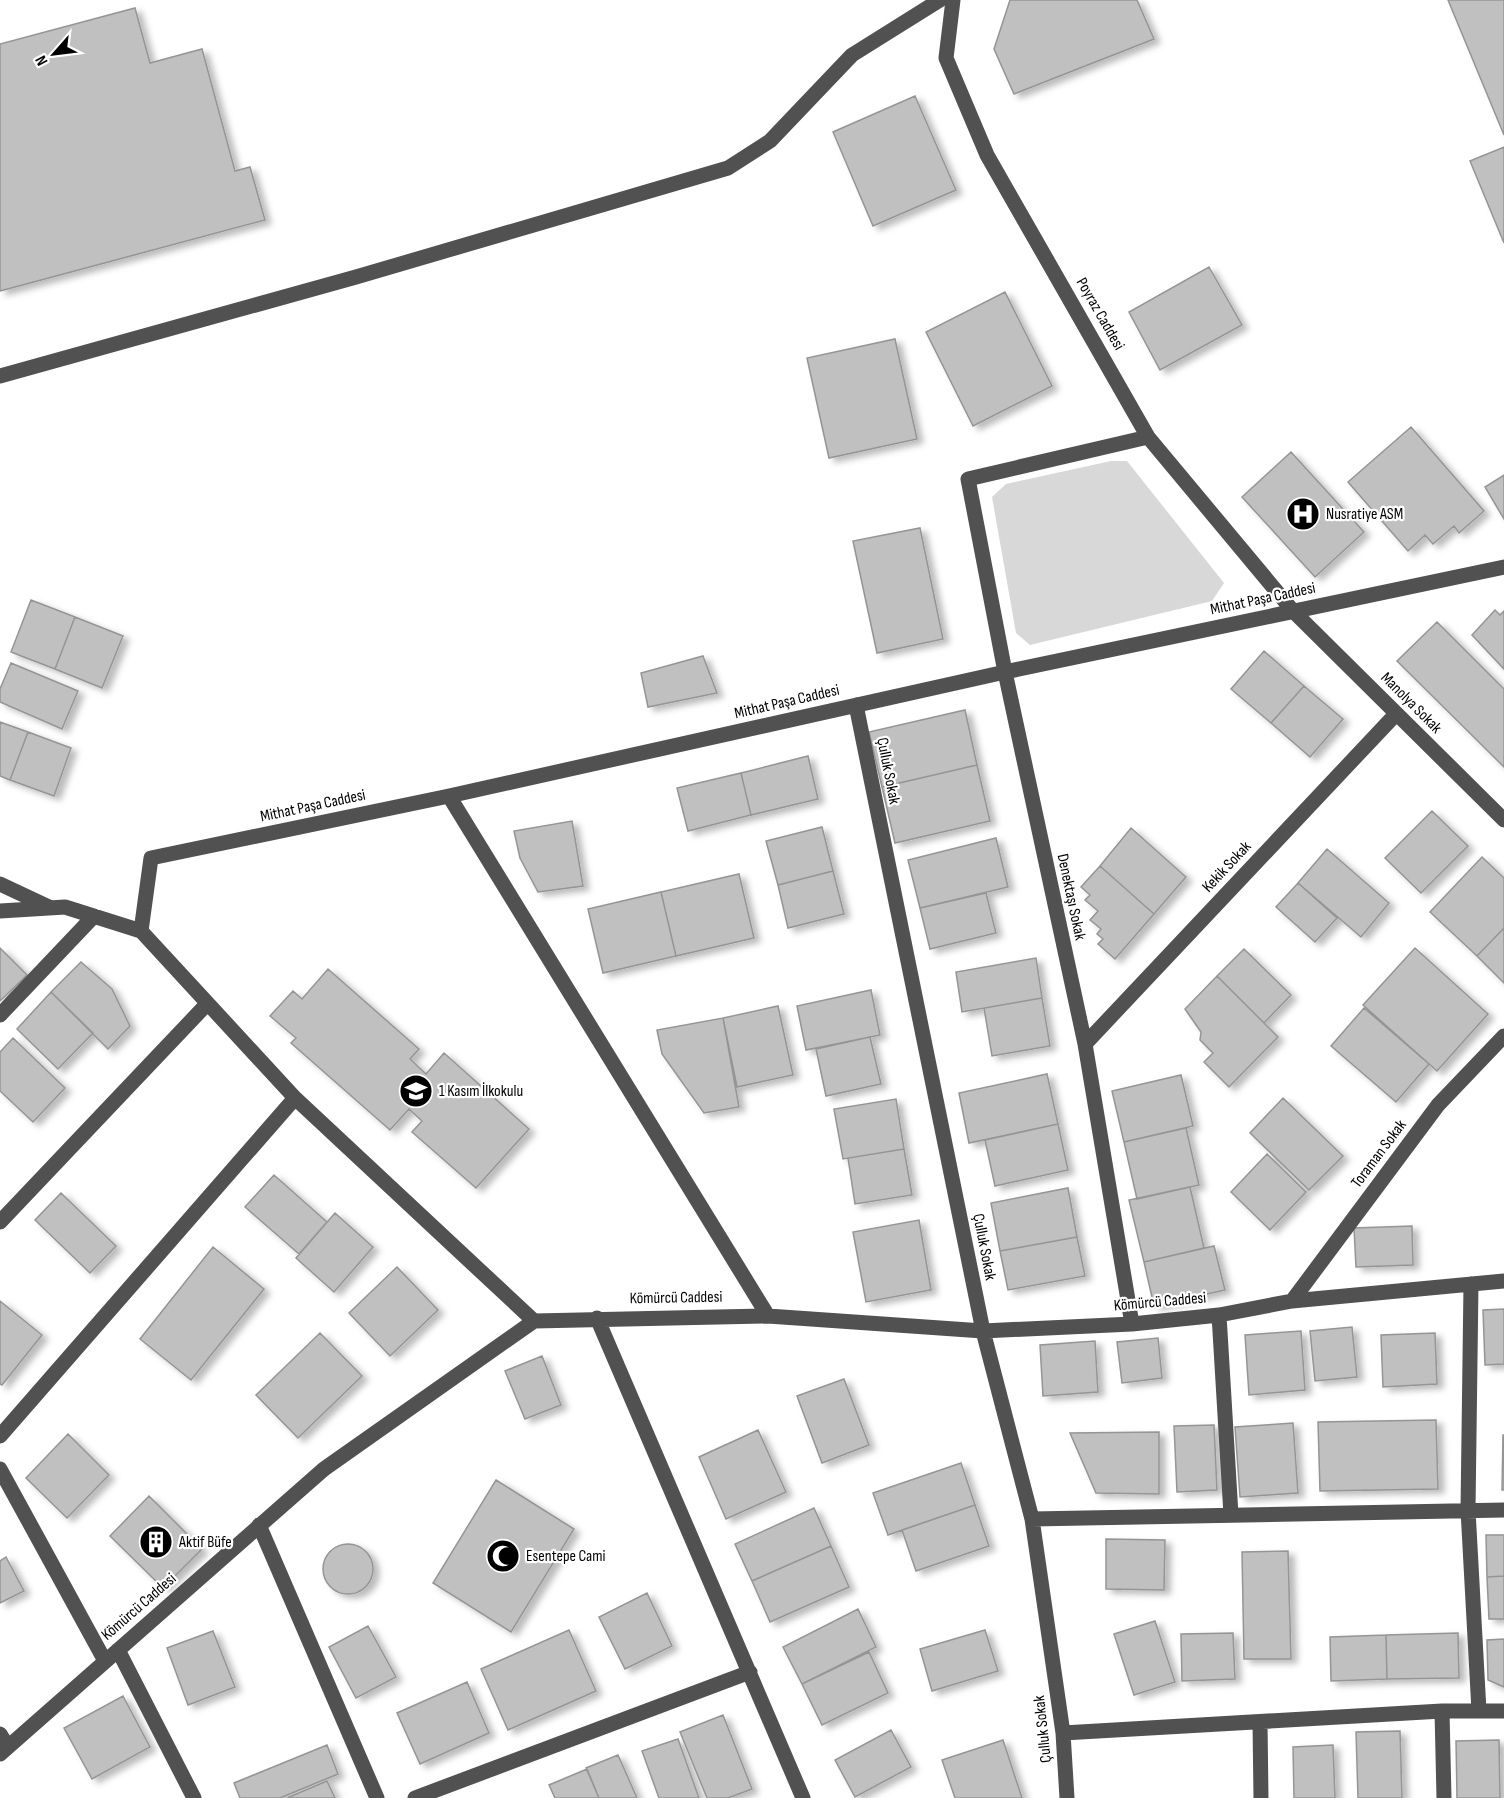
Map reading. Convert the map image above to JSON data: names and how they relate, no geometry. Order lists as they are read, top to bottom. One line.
{"streets":{"street":["Poyraz Caddesi","Mithat Paşa Caddesi","Manolya Sokak","Çulluk Sokak","Kekik Sokak","Denektaşı Sokak","Toraman Sokak","Kömürcü Caddesi"]},"crossings":[["Poyraz Caddesi","Mithat Paşa Caddesi"],["Poyraz Caddesi","Manolya Sokak"],["Poyraz Caddesi","Denektaşı Sokak"],["Mithat Paşa Caddesi","Manolya Sokak"],["Mithat Paşa Caddesi","Çulluk Sokak"],["Mithat Paşa Caddesi","Denektaşı Sokak"],["Manolya Sokak","Kekik Sokak"],["Çulluk Sokak","Kömürcü Caddesi"],["Kekik Sokak","Denektaşı Sokak"],["Denektaşı Sokak","Kömürcü Caddesi"],["Toraman Sokak","Kömürcü Caddesi"]],"places":{"hospital":["Nusratiye ASM"],"school or university":["1 Kasım İlkokulu"],"building":["Aktif Büfe"],"mosque":["Esentepe Cami"]},"north":"bottom left"}
